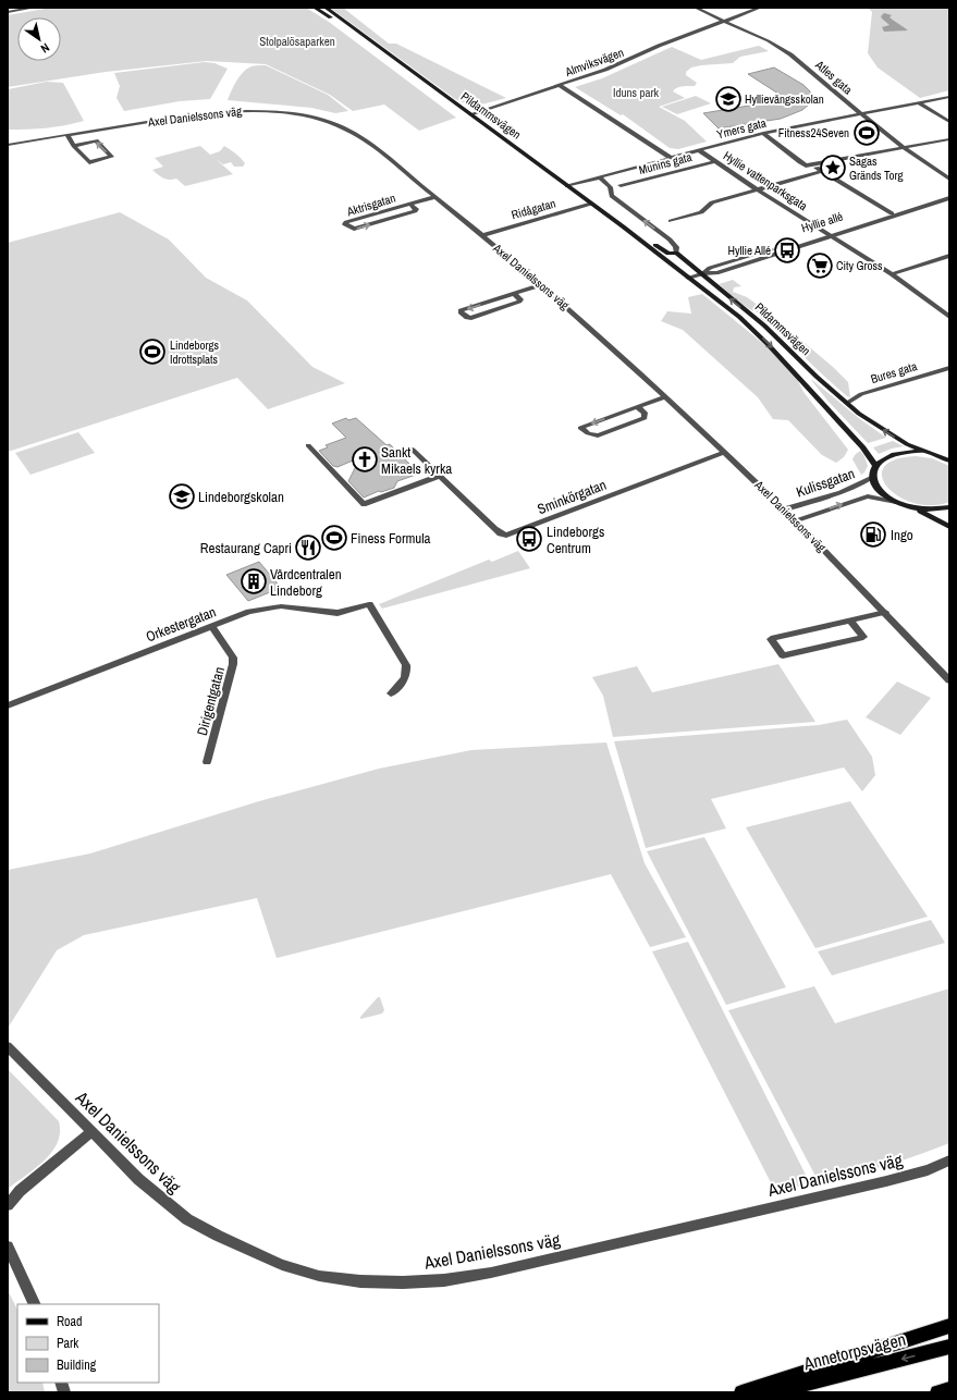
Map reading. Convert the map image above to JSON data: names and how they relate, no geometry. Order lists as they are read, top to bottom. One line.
{"streets":{"main road":["Pildammsvägen","Annetorpsvägen"],"street":["Almviksvägen","Atles gata","Axel Danielssons väg","Ymers gata","Munins gata","Hyllie vattenparksgata","Aktrisgatan","Ridågatan","Hyllie allé","Bures gata","Kulissgatan","Sminkörgatan","Orkestergatan","Dirigentgatan"]},"crossings":[["Almviksvägen","Atles gata"],["Almviksvägen","Pildammsvägen"],["Atles gata","Ymers gata"],["Pildammsvägen","Ymers gata"],["Pildammsvägen","Ridågatan"],["Pildammsvägen","Hyllie allé"],["Pildammsvägen","Bures gata"],["Axel Danielssons väg","Aktrisgatan"],["Axel Danielssons väg","Ridågatan"],["Axel Danielssons väg","Kulissgatan"],["Axel Danielssons väg","Sminkörgatan"],["Ymers gata","Hyllie vattenparksgata"],["Munins gata","Hyllie vattenparksgata"],["Hyllie vattenparksgata","Hyllie allé"],["Orkestergatan","Dirigentgatan"]],"parks":["Stolpalösaparken","Iduns park"],"places":{"school or university":["Hyllievångsskolan","Lindeborgskolan"],"sports":["Fitness24Seven","Lindeborgs Idrottsplats","Finess Formula"],"place":["Sagas Gränds Torg"],"bus stop":["Hyllie Allé","Lindeborgs Centrum"],"supermarket":["City Gross"],"church":["Sankt Mikaels kyrka"],"fuel station":["Ingo"],"restaurant":["Restaurang Capri"],"building":["Vårdcentralen Lindeborg"]},"legend":["Road","Park","Building"],"north":"bottom right"}
